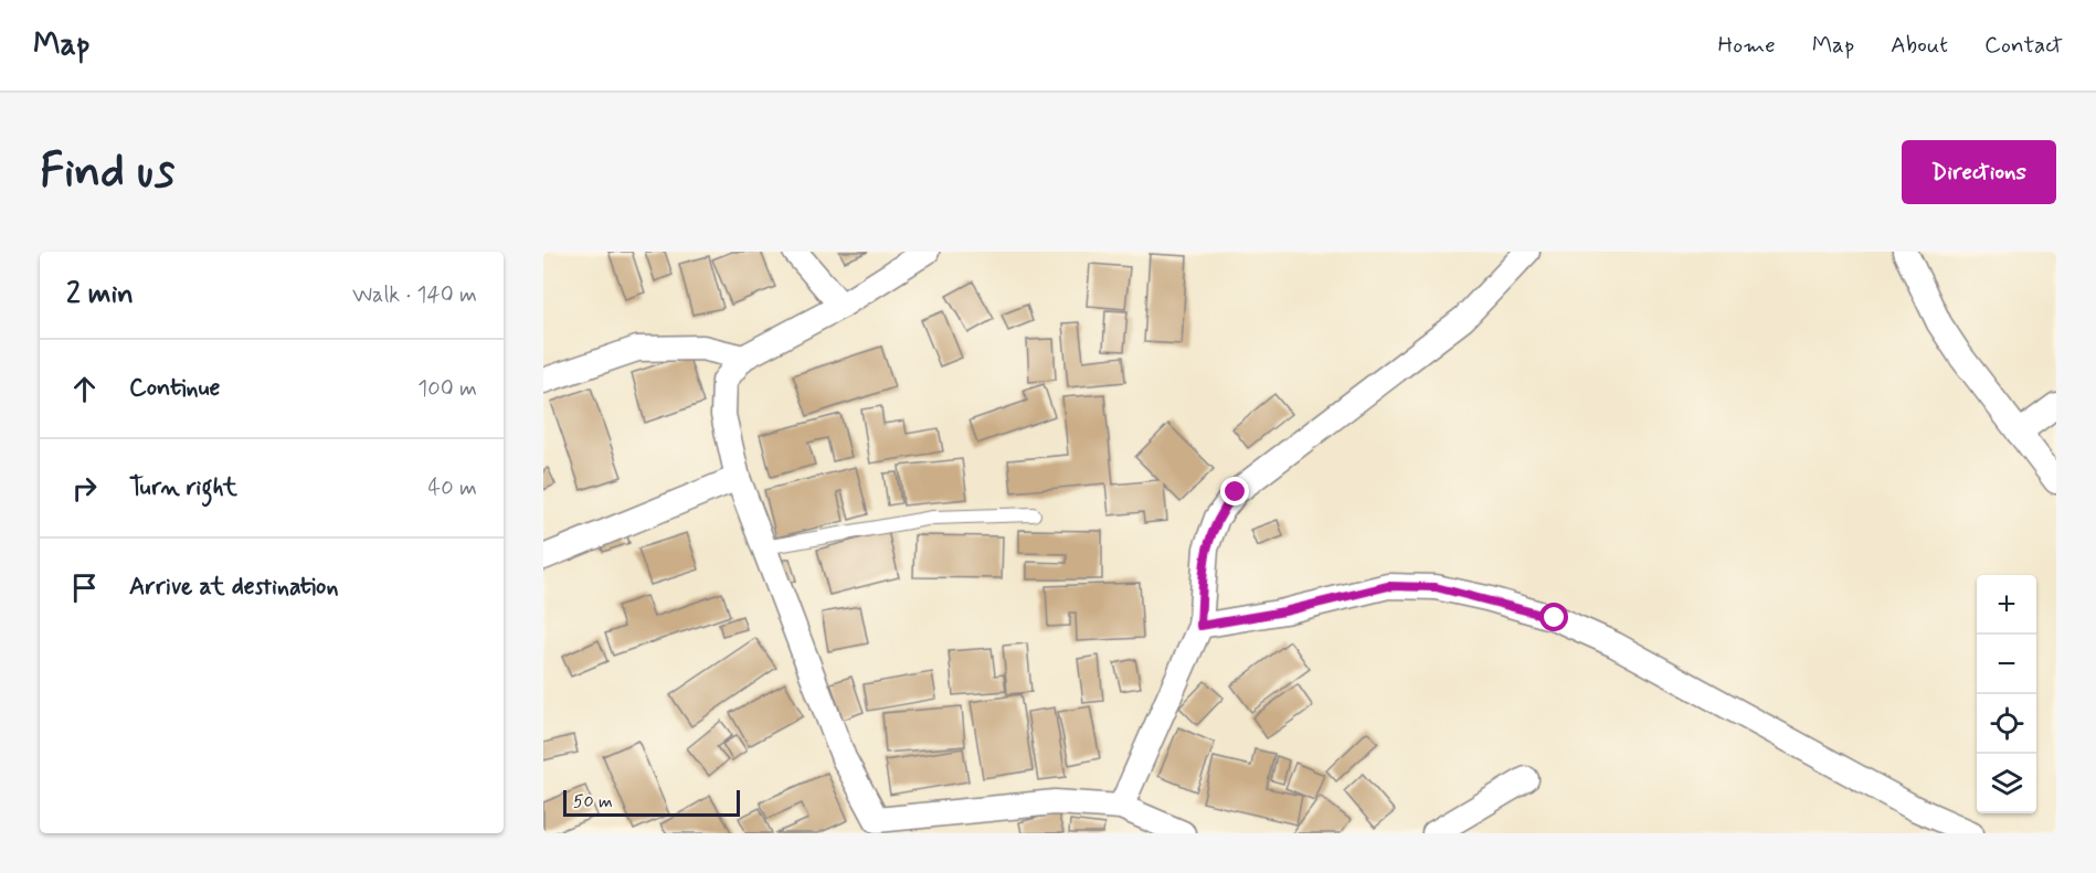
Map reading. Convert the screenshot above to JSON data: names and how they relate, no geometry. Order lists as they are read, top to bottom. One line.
{"scale_bar":"50 m","page":{"header":"Map","nav":["Home","Map","About","Contact"],"buttons":"Directions","title":"Find us","heading":["2 min","Walk · 140 m"],"list":[["Continue","100 m"],["Turn right","40 m"],"Arrive at destination"],"map_buttons":["+","−"],"scale":"50 m"}}
